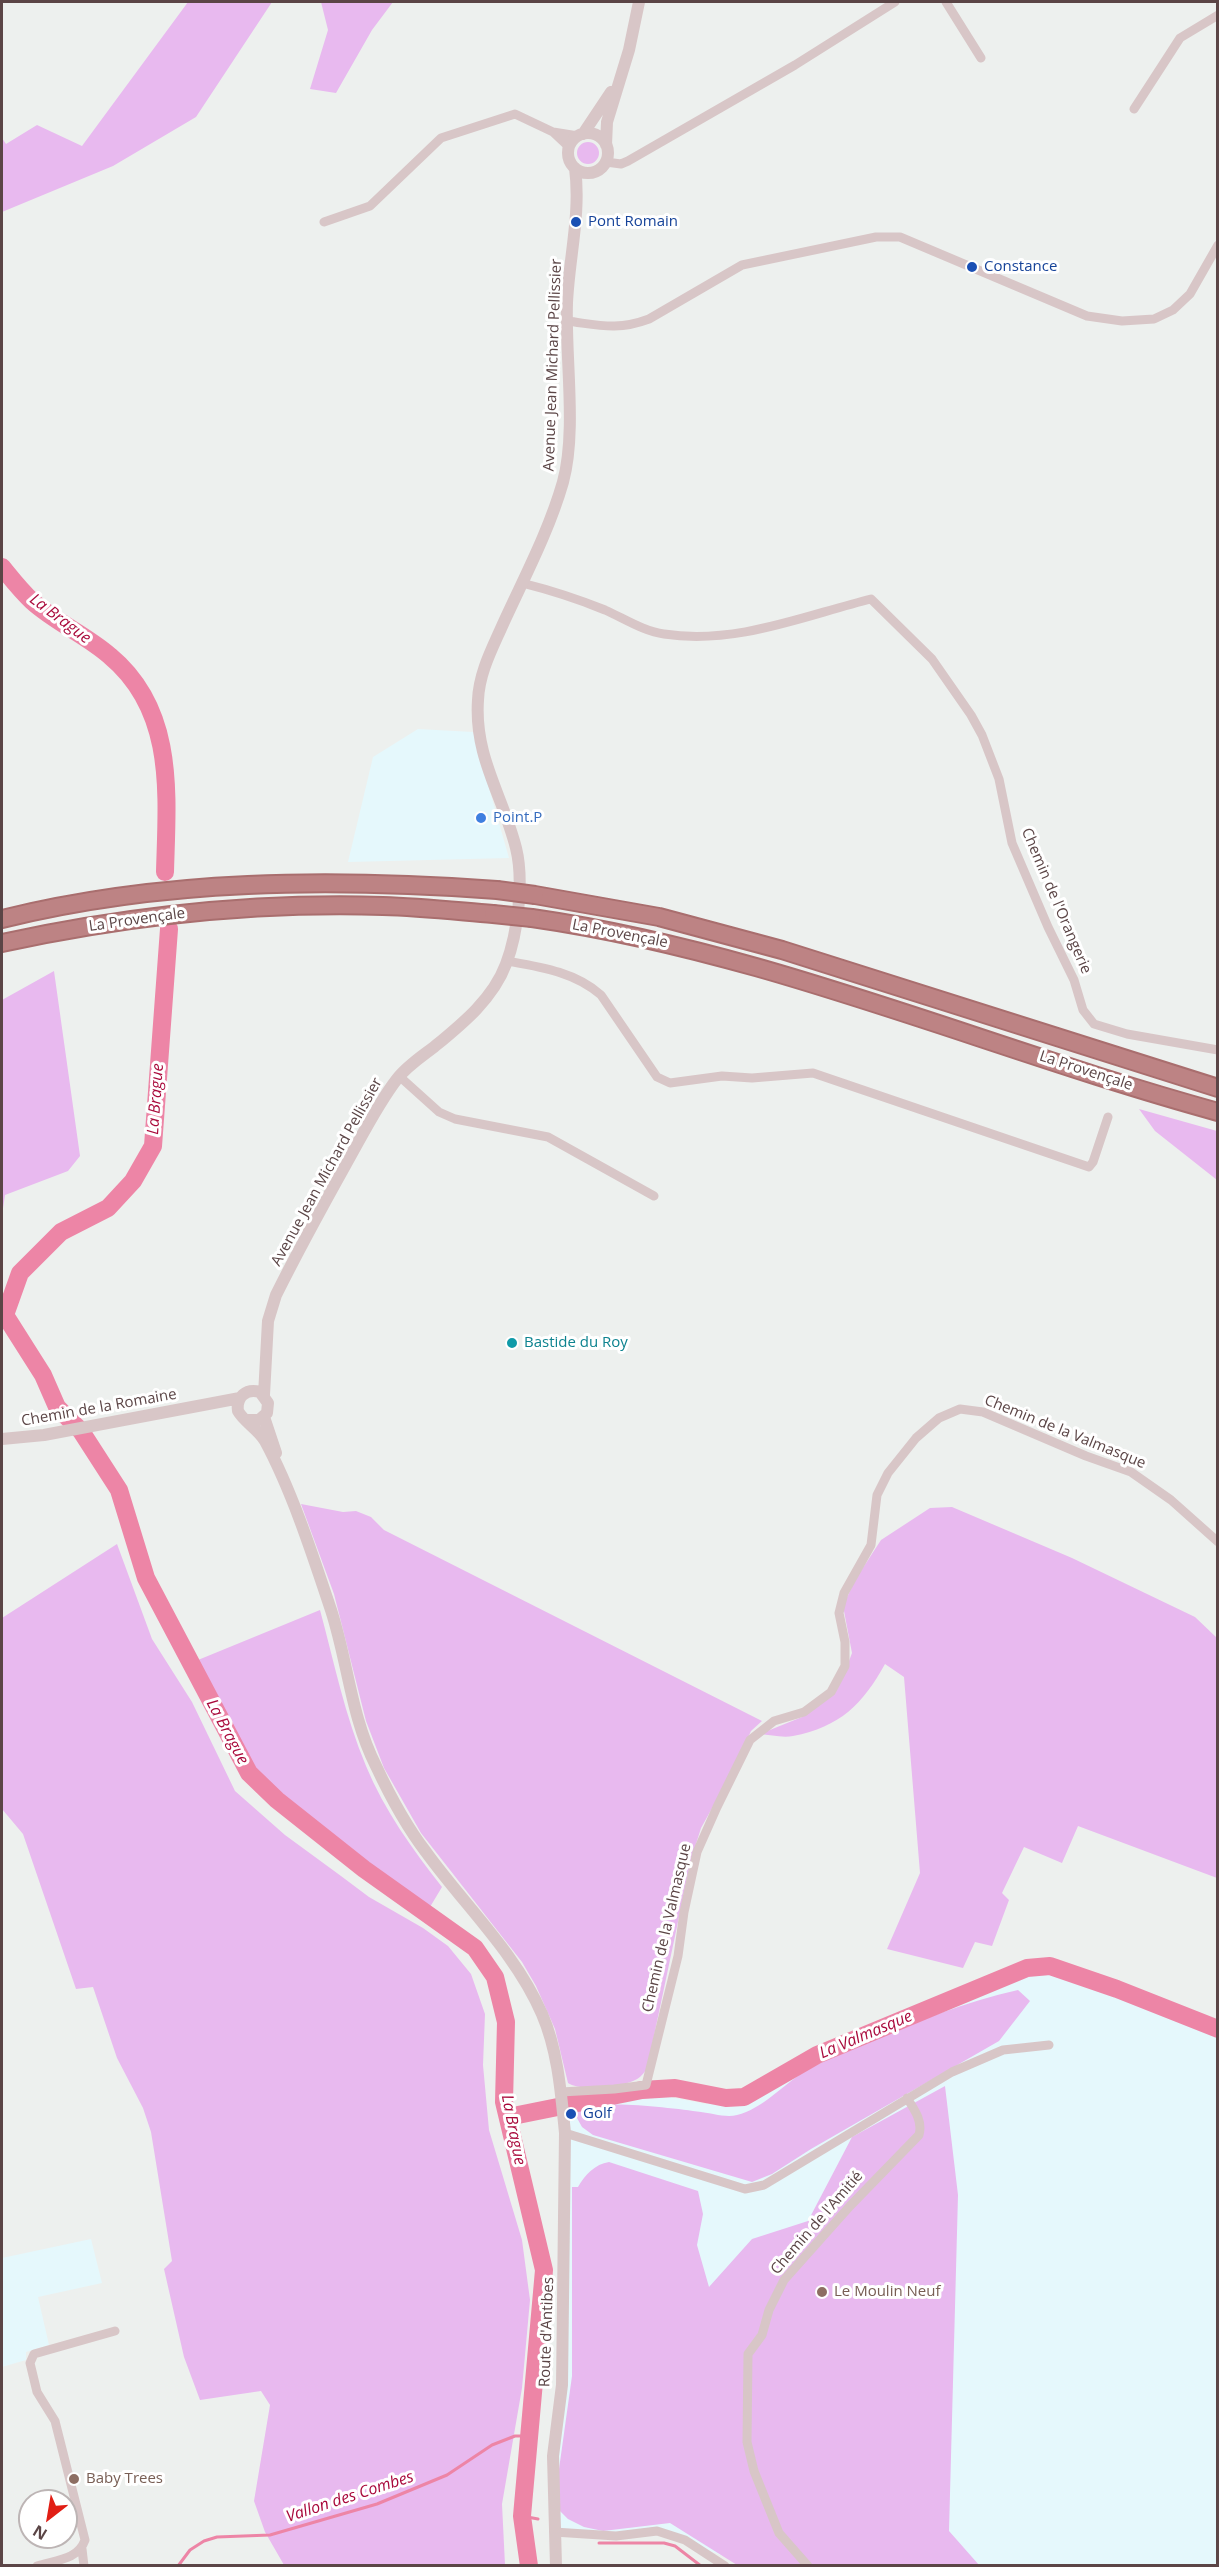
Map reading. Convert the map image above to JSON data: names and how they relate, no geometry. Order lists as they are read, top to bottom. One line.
{"streets":{"highway":["La Provençale"],"street":["Avenue Jean Michard Pellissier","Chemin de l'Orangerie","Chemin de la Romaine","Chemin de la Valmasque","Chemin de l'Amitié","Route d'Antibes"]},"crossings":[["Avenue Jean Michard Pellissier","Chemin de l'Orangerie"],["Avenue Jean Michard Pellissier","Chemin de la Romaine"],["Chemin de la Valmasque","Route d'Antibes"]],"water":["La Brague","La Valmasque","Vallon des Combes"],"places":["Pont Romain","Constance","Point.P","Bastide du Roy","Golf","Le Moulin Neuf","Baby Trees"],"north":"bottom left"}
